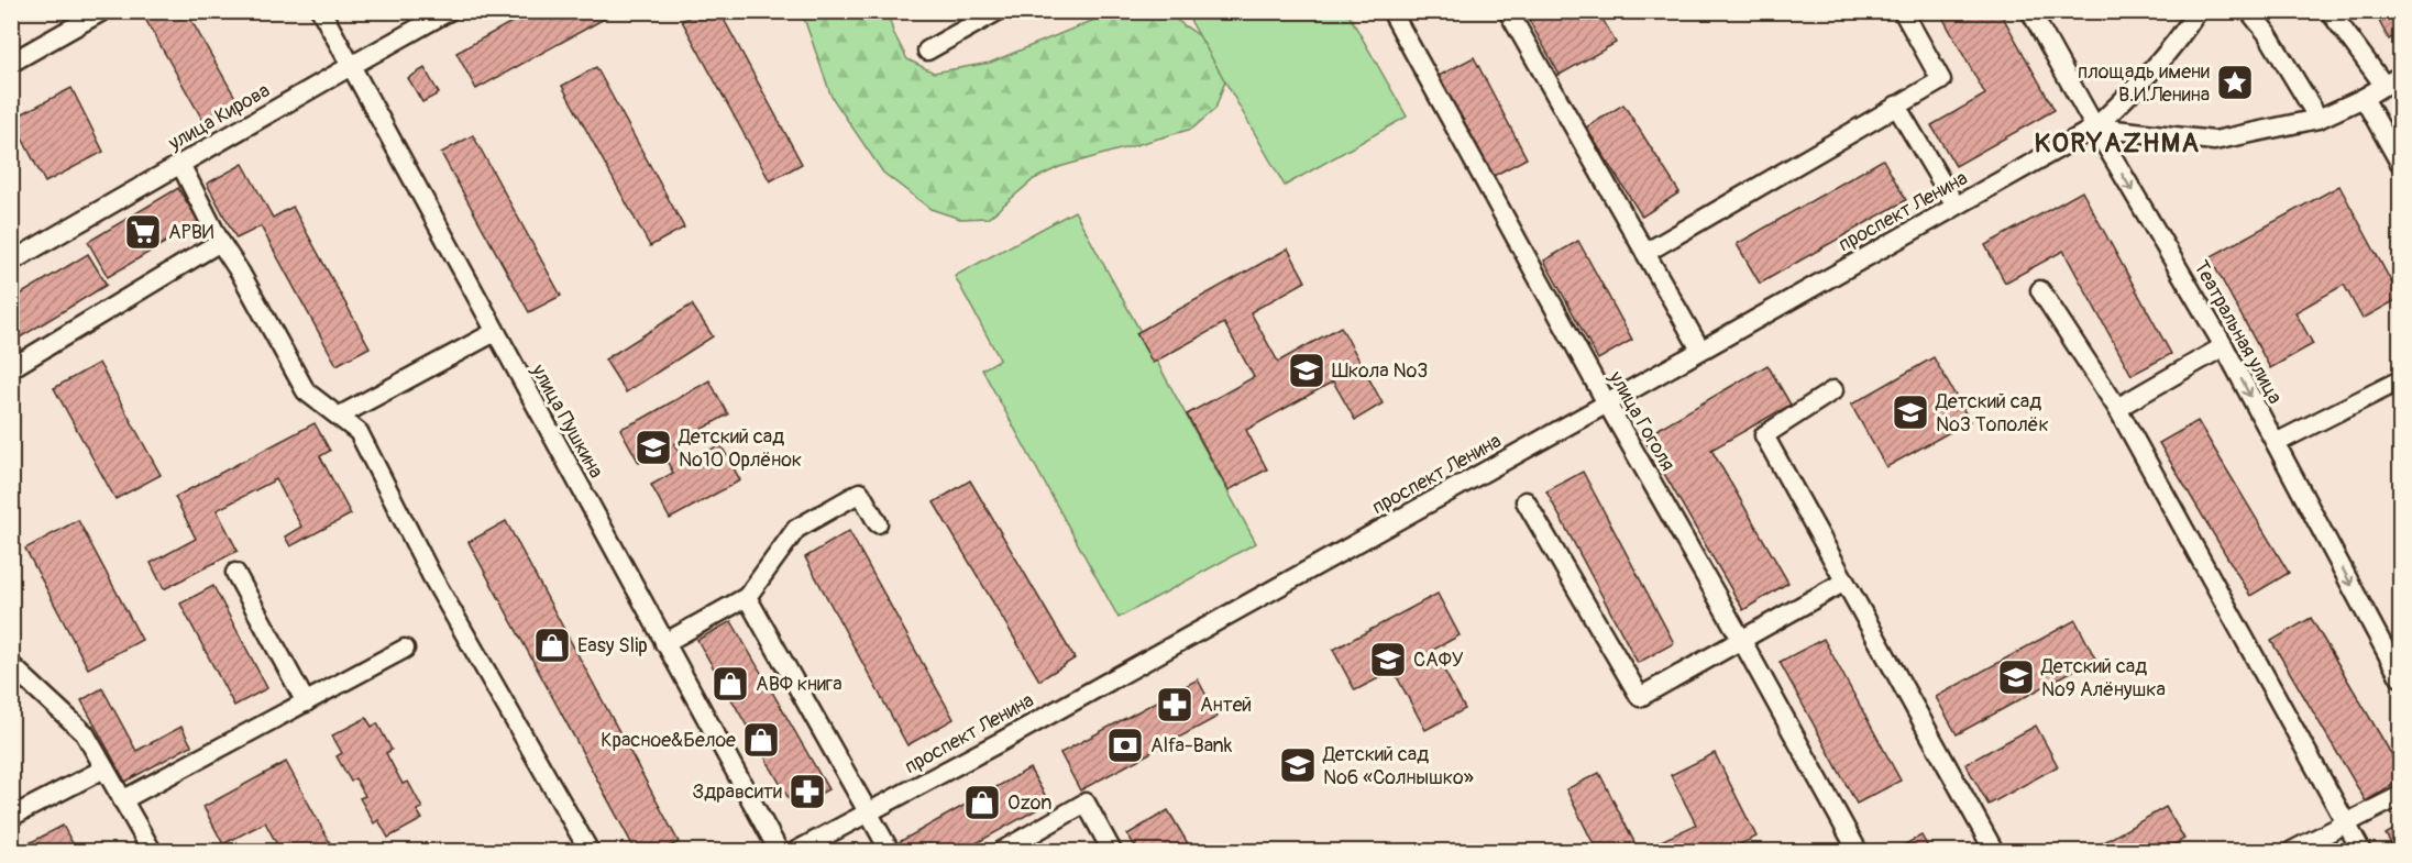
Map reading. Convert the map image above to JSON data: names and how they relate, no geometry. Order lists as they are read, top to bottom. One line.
{"streets":{"street":["улица Кирова","проспект Ленина","Театральная улица","улица Пушкина","улица Гоголя"]},"crossings":[["улица Кирова","улица Пушкина"],["проспект Ленина","Театральная улица"],["проспект Ленина","улица Гоголя"]],"districts":["KORYAZHMA"],"places":{"place":["площадь имени В.И.Ленина"],"supermarket":["АРВИ"],"school or university":["Школа №3","Детский сад №3 Тополёк","Детский сад №10 Орлёнок","САФУ","Детский сад №9 Алёнушка","Детский сад №6 «Солнышко»"],"shop":["Easy Slip","АВФ книга","Красное&Белое","Ozon"],"pharmacy":["Антей","Здравсити"],"bank":["Alfa-Bank"]}}
